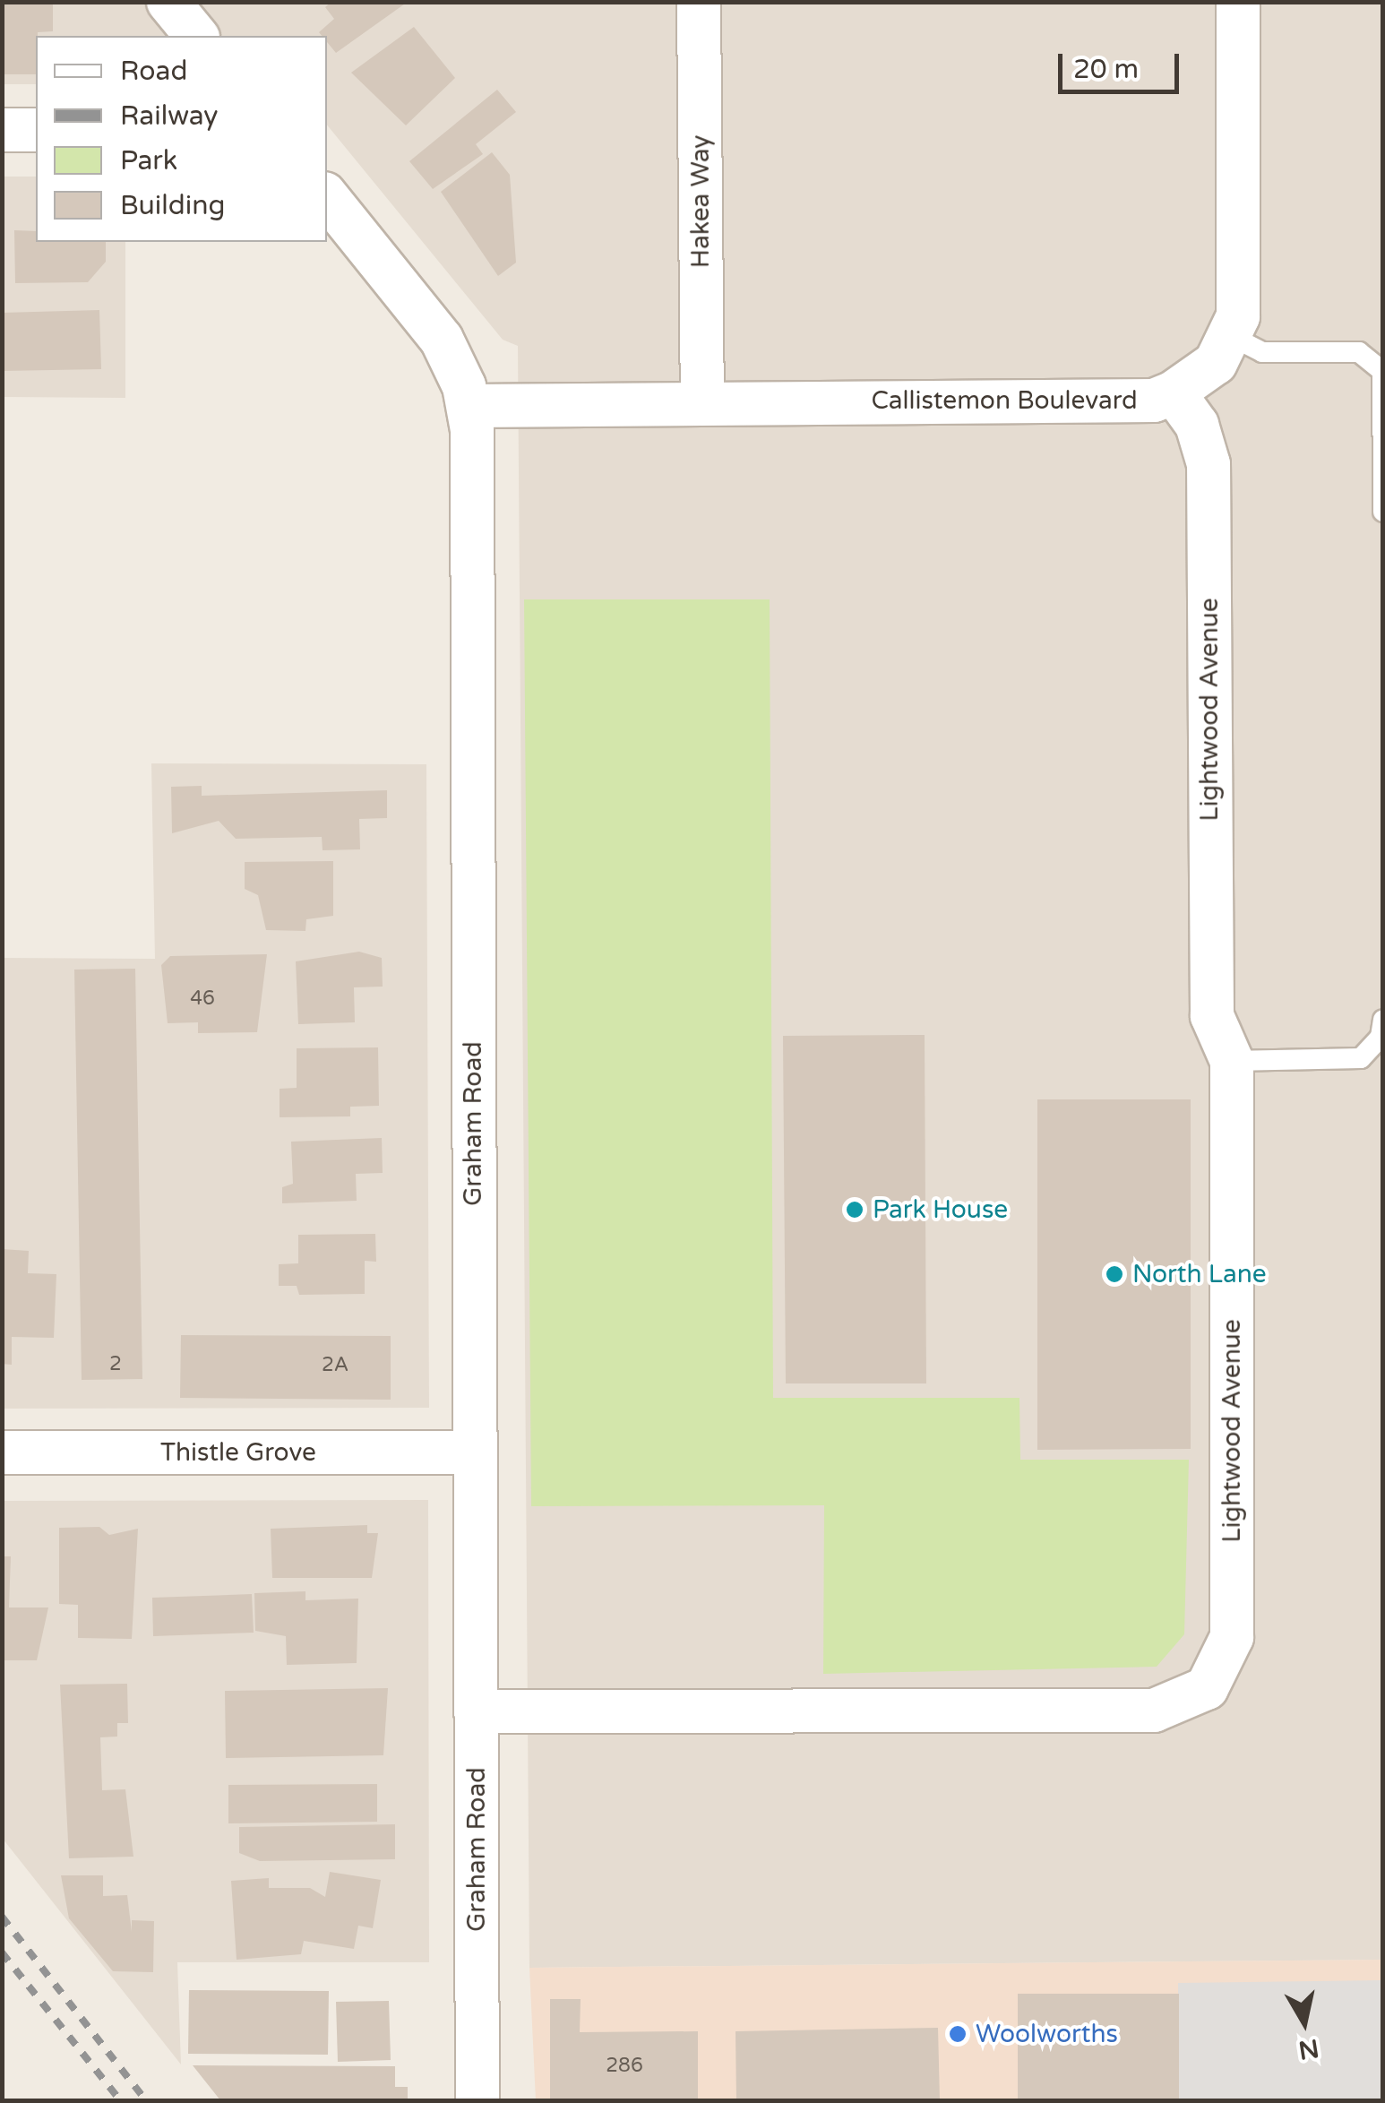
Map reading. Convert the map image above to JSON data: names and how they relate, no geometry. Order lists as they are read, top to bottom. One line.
{"streets":{"street":["Hakea Way","Callistemon Boulevard","Lightwood Avenue","Graham Road","Thistle Grove"]},"crossings":[["Hakea Way","Callistemon Boulevard"],["Callistemon Boulevard","Lightwood Avenue"],["Callistemon Boulevard","Graham Road"],["Lightwood Avenue","Graham Road"],["Graham Road","Thistle Grove"]],"places":["Park House","North Lane","Woolworths"],"house_numbers":["46","2","2A","286"],"legend":["Road","Railway","Park","Building"],"scale_bar":"20 m","north":"bottom"}
